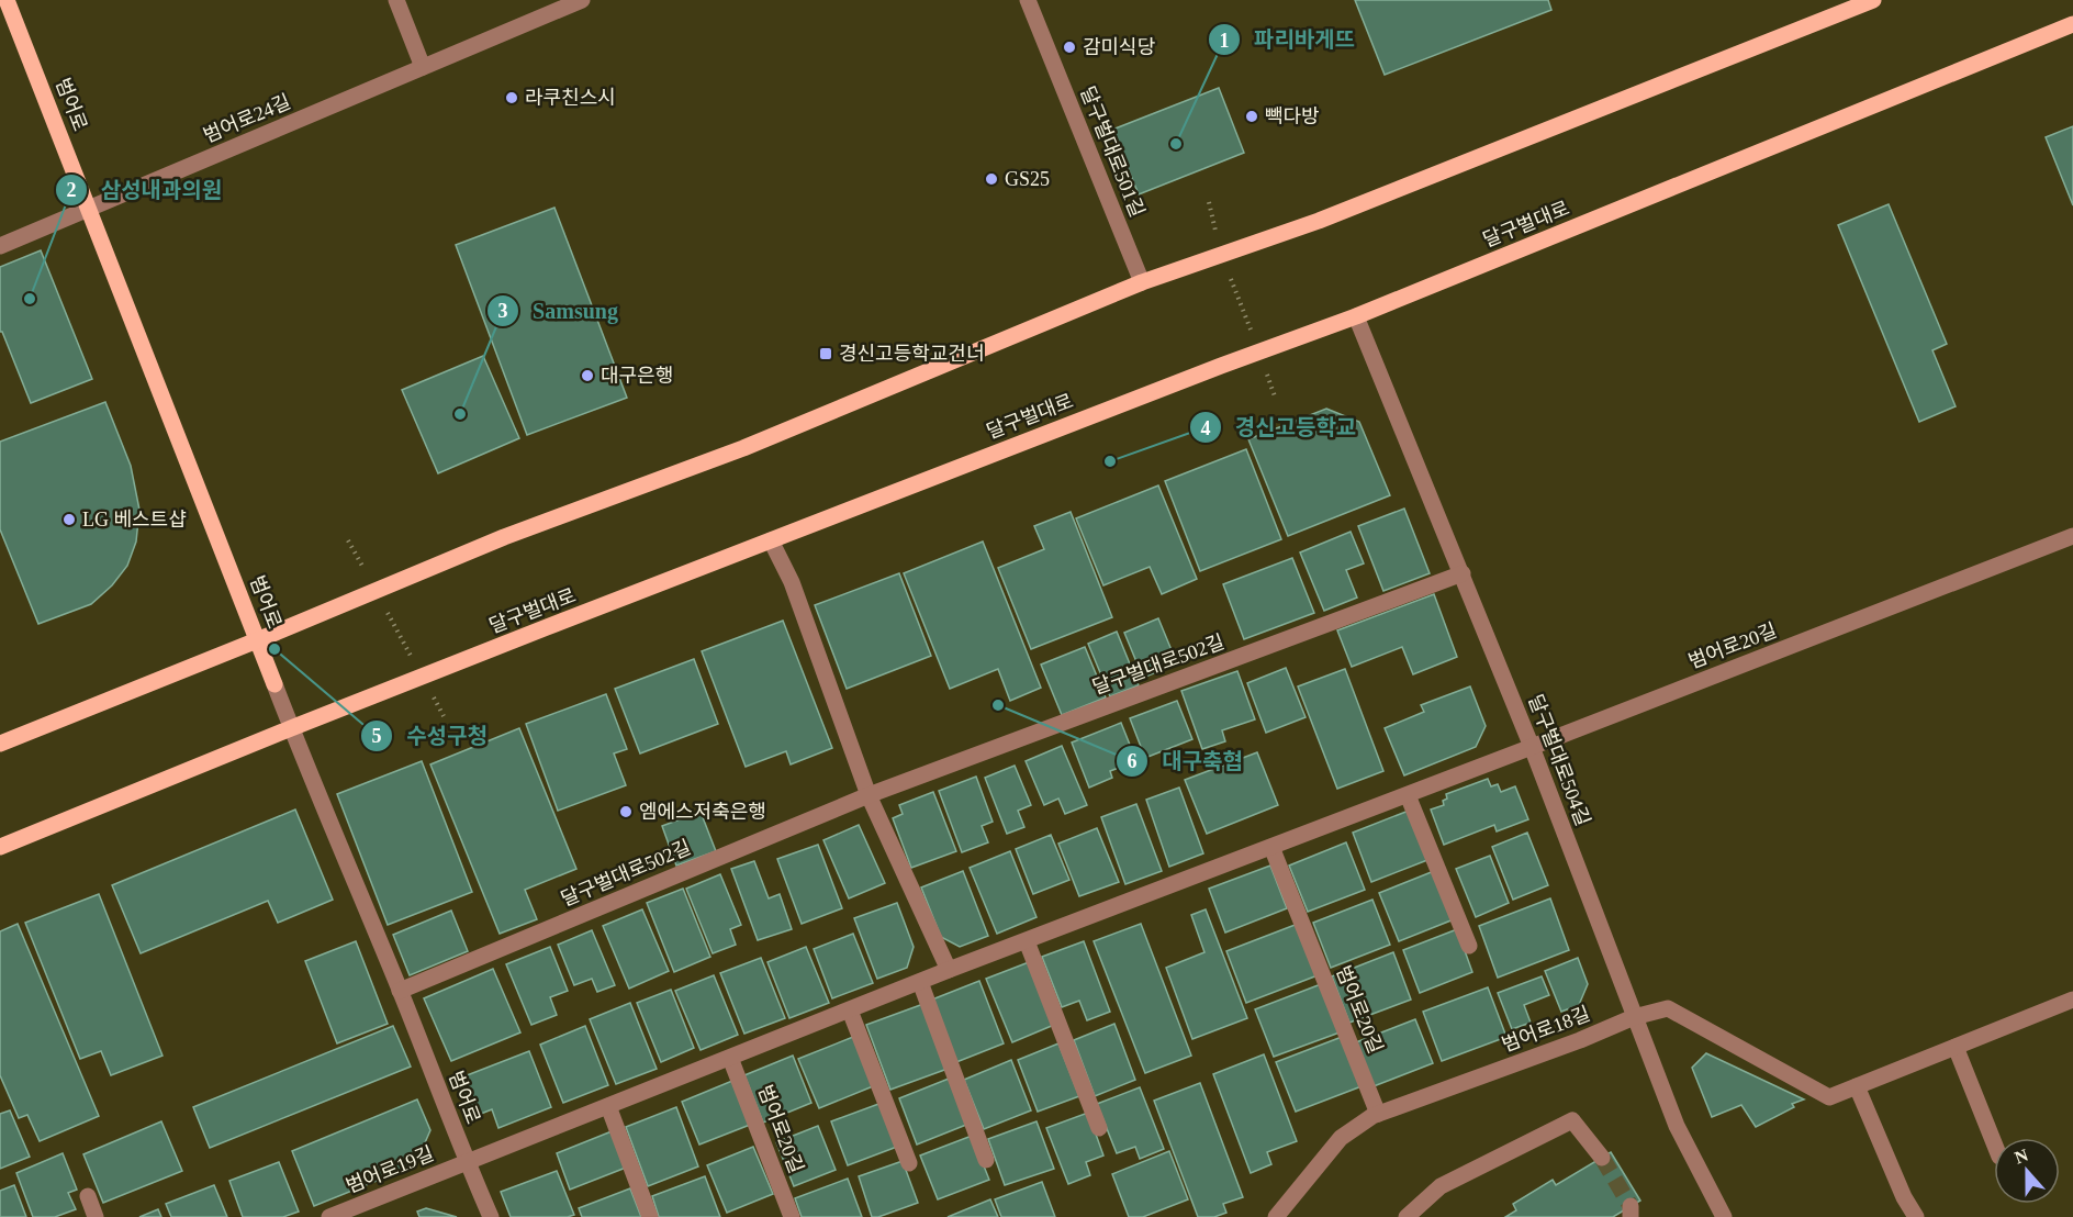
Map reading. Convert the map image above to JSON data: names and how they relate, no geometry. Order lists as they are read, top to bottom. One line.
{"streets":{"main road":["범어로","달구벌대로"],"street":["범어로24길","달구벌대로501길","범어로20길","달구벌대로502길","달구벌대로504길","범어로18길","범어로19길"]},"crossings":[["범어로","범어로24길"],["범어로","달구벌대로"],["범어로","범어로20길"],["범어로","달구벌대로502길"],["범어로","범어로19길"],["달구벌대로","달구벌대로504길"],["범어로20길","달구벌대로504길"],["범어로20길","범어로18길"],["범어로20길","범어로19길"],["달구벌대로502길","달구벌대로504길"],["달구벌대로504길","범어로18길"]],"places":{"other":["감미식당","라쿠친스시","빽다방","파리바게뜨","GS25","삼성내과의원","대구은행","Samsung","경신고등학교","LG 베스트샵","수성구청","대구축협","엠에스저축은행"],"transit":["경신고등학교건너"]},"north":"top"}
